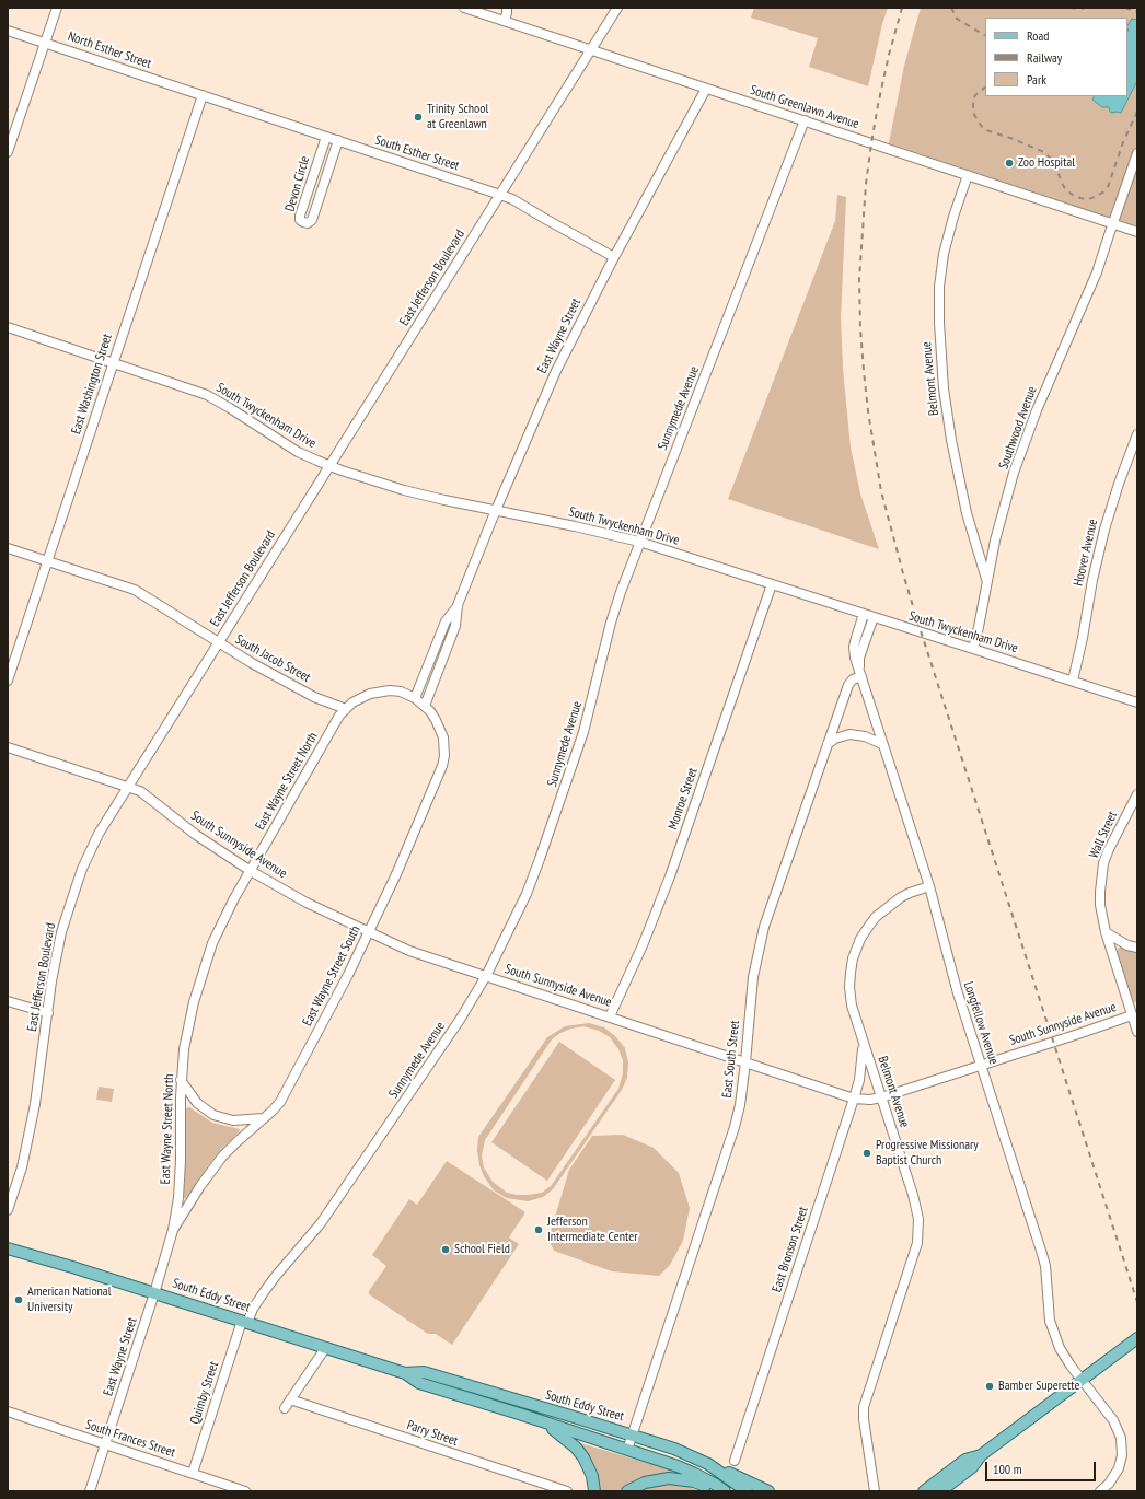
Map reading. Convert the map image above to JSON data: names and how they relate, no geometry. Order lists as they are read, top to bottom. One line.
{"streets":{"main road":["South Eddy Street"],"street":["North Esther Street","South Greenlawn Avenue","South Esther Street","Devon Circle","East Jefferson Boulevard","East Wayne Street","Belmont Avenue","East Washington Street","Sunnymede Avenue","South Twyckenham Drive","Southwood Avenue","Hoover Avenue","South Jacob Street","East Wayne Street North","Monroe Street","Wall Street","South Sunnyside Avenue","East Wayne Street South","Longfellow Avenue","East South Street","East Bronson Street","Quimby Street","Parry Street","South Frances Street"]},"crossings":[["North Esther Street","South Esther Street"],["North Esther Street","East Washington Street"],["South Greenlawn Avenue","East Jefferson Boulevard"],["South Greenlawn Avenue","East Wayne Street"],["South Greenlawn Avenue","Belmont Avenue"],["South Greenlawn Avenue","Sunnymede Avenue"],["South Greenlawn Avenue","Southwood Avenue"],["South Esther Street","Devon Circle"],["South Esther Street","East Jefferson Boulevard"],["South Esther Street","East Wayne Street"],["South Esther Street","East Washington Street"],["East Jefferson Boulevard","South Twyckenham Drive"],["East Jefferson Boulevard","South Jacob Street"],["East Jefferson Boulevard","South Sunnyside Avenue"],["East Wayne Street","South Twyckenham Drive"],["East Wayne Street","East Wayne Street North"],["East Wayne Street","East Wayne Street South"],["East Wayne Street","South Eddy Street"],["East Wayne Street","South Frances Street"],["Belmont Avenue","Southwood Avenue"],["Belmont Avenue","South Sunnyside Avenue"],["Belmont Avenue","Longfellow Avenue"],["Belmont Avenue","East Bronson Street"],["East Washington Street","South Twyckenham Drive"],["East Washington Street","South Jacob Street"],["Sunnymede Avenue","South Twyckenham Drive"],["Sunnymede Avenue","South Sunnyside Avenue"],["Sunnymede Avenue","South Eddy Street"],["Sunnymede Avenue","Quimby Street"],["South Twyckenham Drive","Southwood Avenue"],["South Twyckenham Drive","Hoover Avenue"],["South Twyckenham Drive","Monroe Street"],["South Twyckenham Drive","Longfellow Avenue"],["South Jacob Street","East Wayne Street North"],["East Wayne Street North","South Sunnyside Avenue"],["East Wayne Street North","East Wayne Street South"],["Monroe Street","South Sunnyside Avenue"],["Wall Street","South Sunnyside Avenue"],["South Sunnyside Avenue","East Wayne Street South"],["South Sunnyside Avenue","Longfellow Avenue"],["South Sunnyside Avenue","East South Street"],["South Sunnyside Avenue","East Bronson Street"],["Longfellow Avenue","East South Street"],["East South Street","South Eddy Street"],["South Eddy Street","Quimby Street"],["Quimby Street","South Frances Street"]],"places":["Trinity School at Greenlawn","Zoo Hospital","Progressive Missionary Baptist Church","Jefferson Intermediate Center","School Field","American National University","Bamber Superette"],"legend":["Road","Railway","Park"],"scale_bar":"100 m"}
